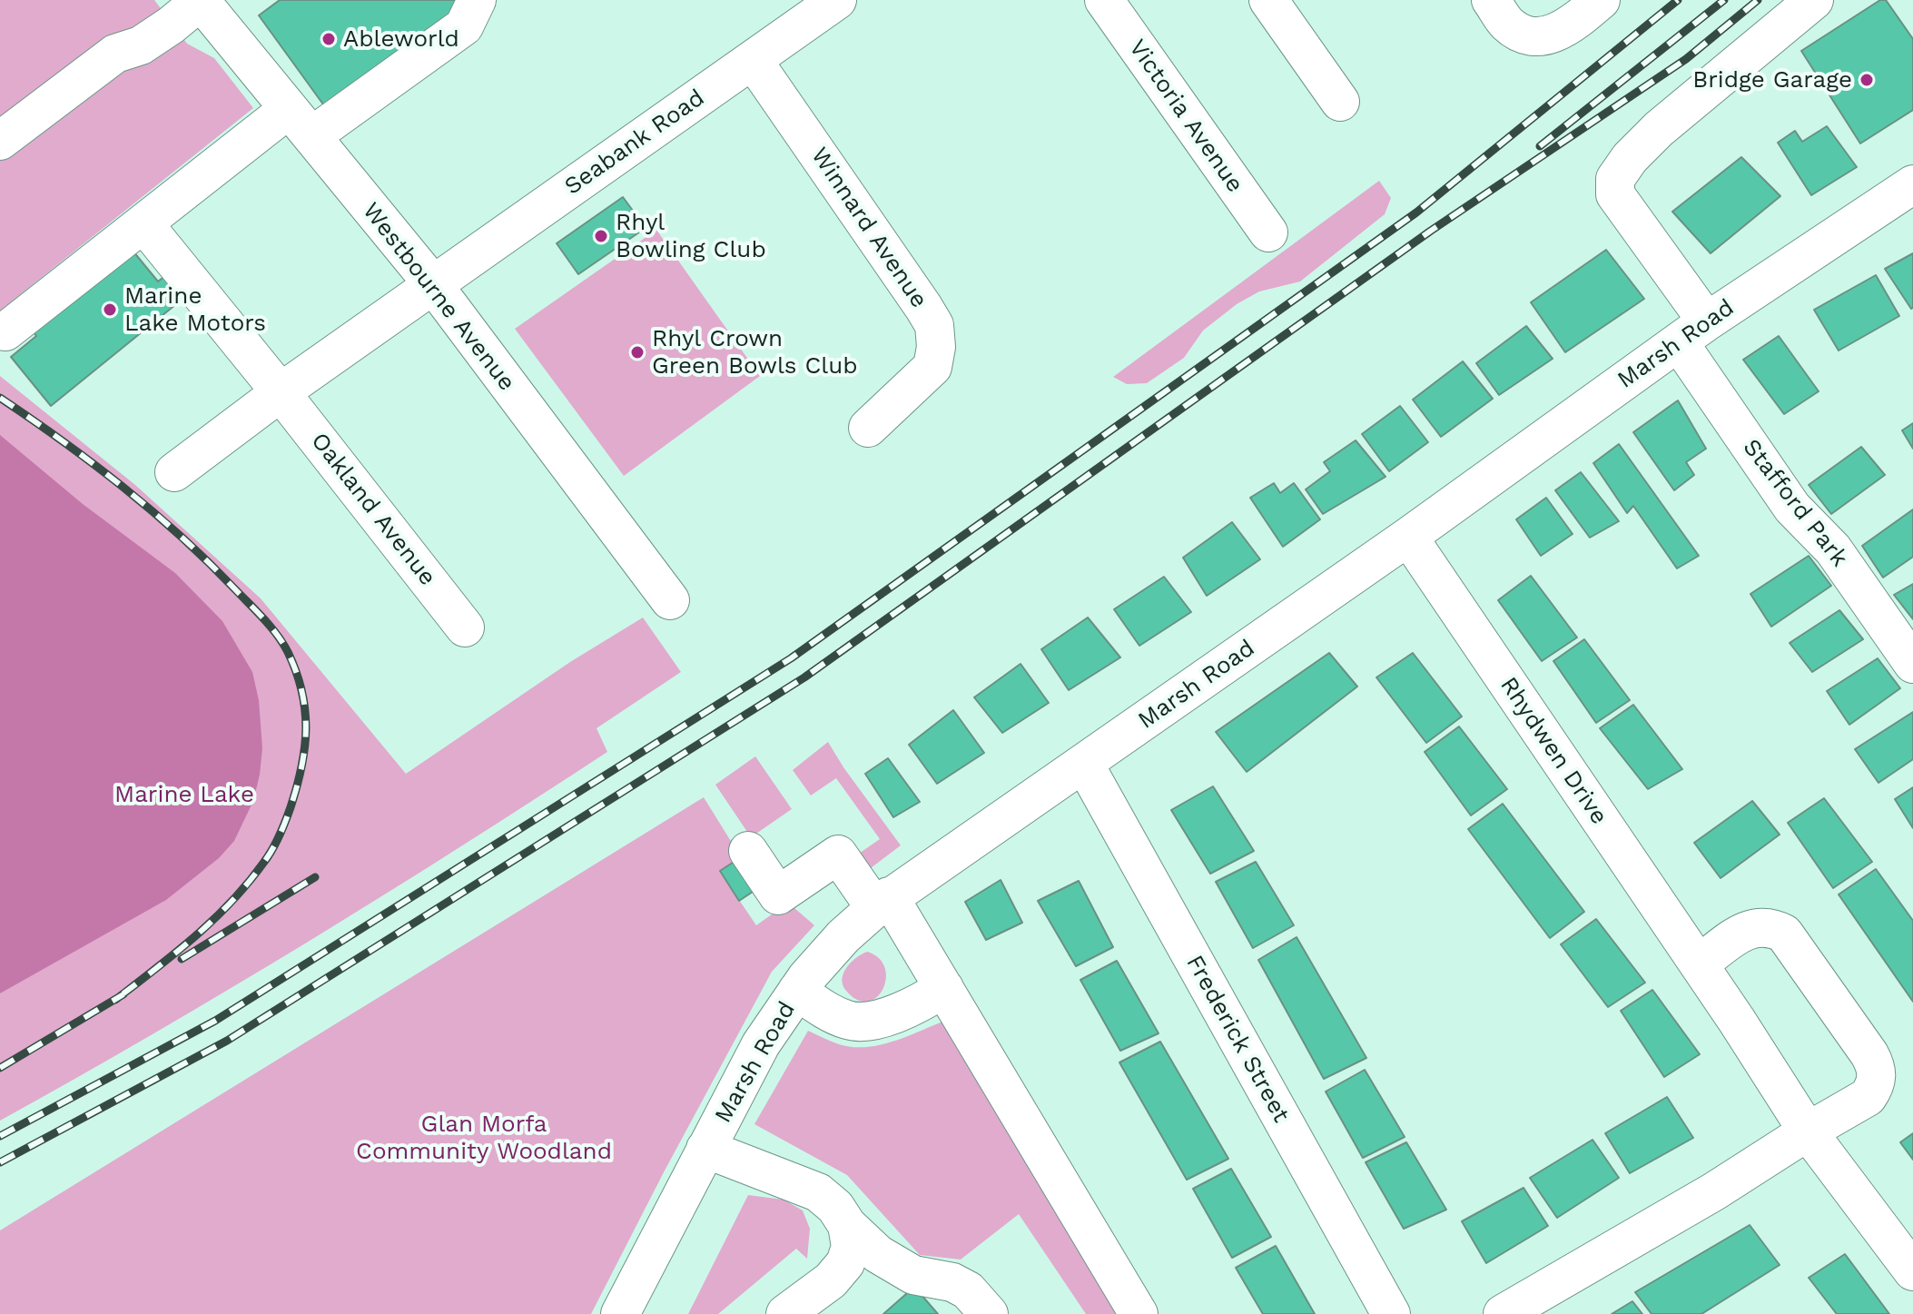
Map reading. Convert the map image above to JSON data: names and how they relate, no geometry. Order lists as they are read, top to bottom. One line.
{"streets":{"street":["Victoria Avenue","Seabank Road","Winnard Avenue","Westbourne Avenue","Marsh Road","Stafford Park","Oakland Avenue","Rhydwen Drive","Frederick Street"]},"crossings":[["Seabank Road","Winnard Avenue"],["Seabank Road","Westbourne Avenue"],["Marsh Road","Stafford Park"],["Marsh Road","Rhydwen Drive"],["Marsh Road","Frederick Street"]],"parks":["Marine Lake","Glan Morfa Community Woodland"],"places":["Ableworld","Bridge Garage","Rhyl Bowling Club","Marine Lake Motors","Rhyl Crown Green Bowls Club"]}
